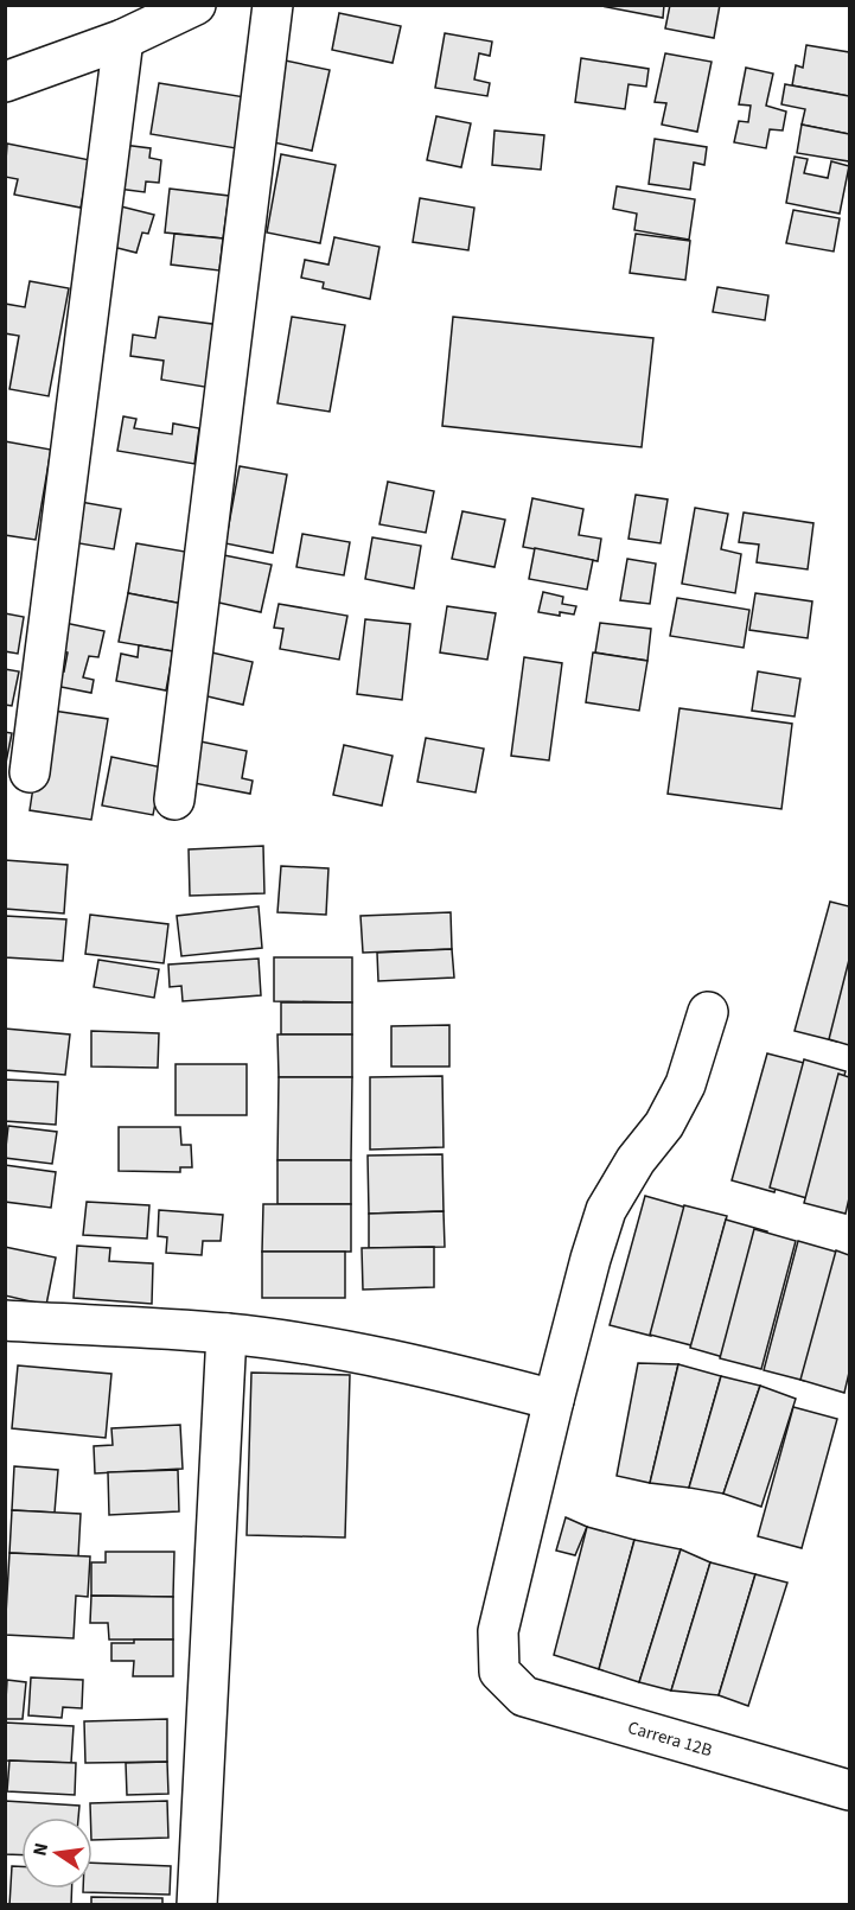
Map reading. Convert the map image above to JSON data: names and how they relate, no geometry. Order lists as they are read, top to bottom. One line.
{"streets":{"street":["Carrera 12B"]},"north":"left"}
